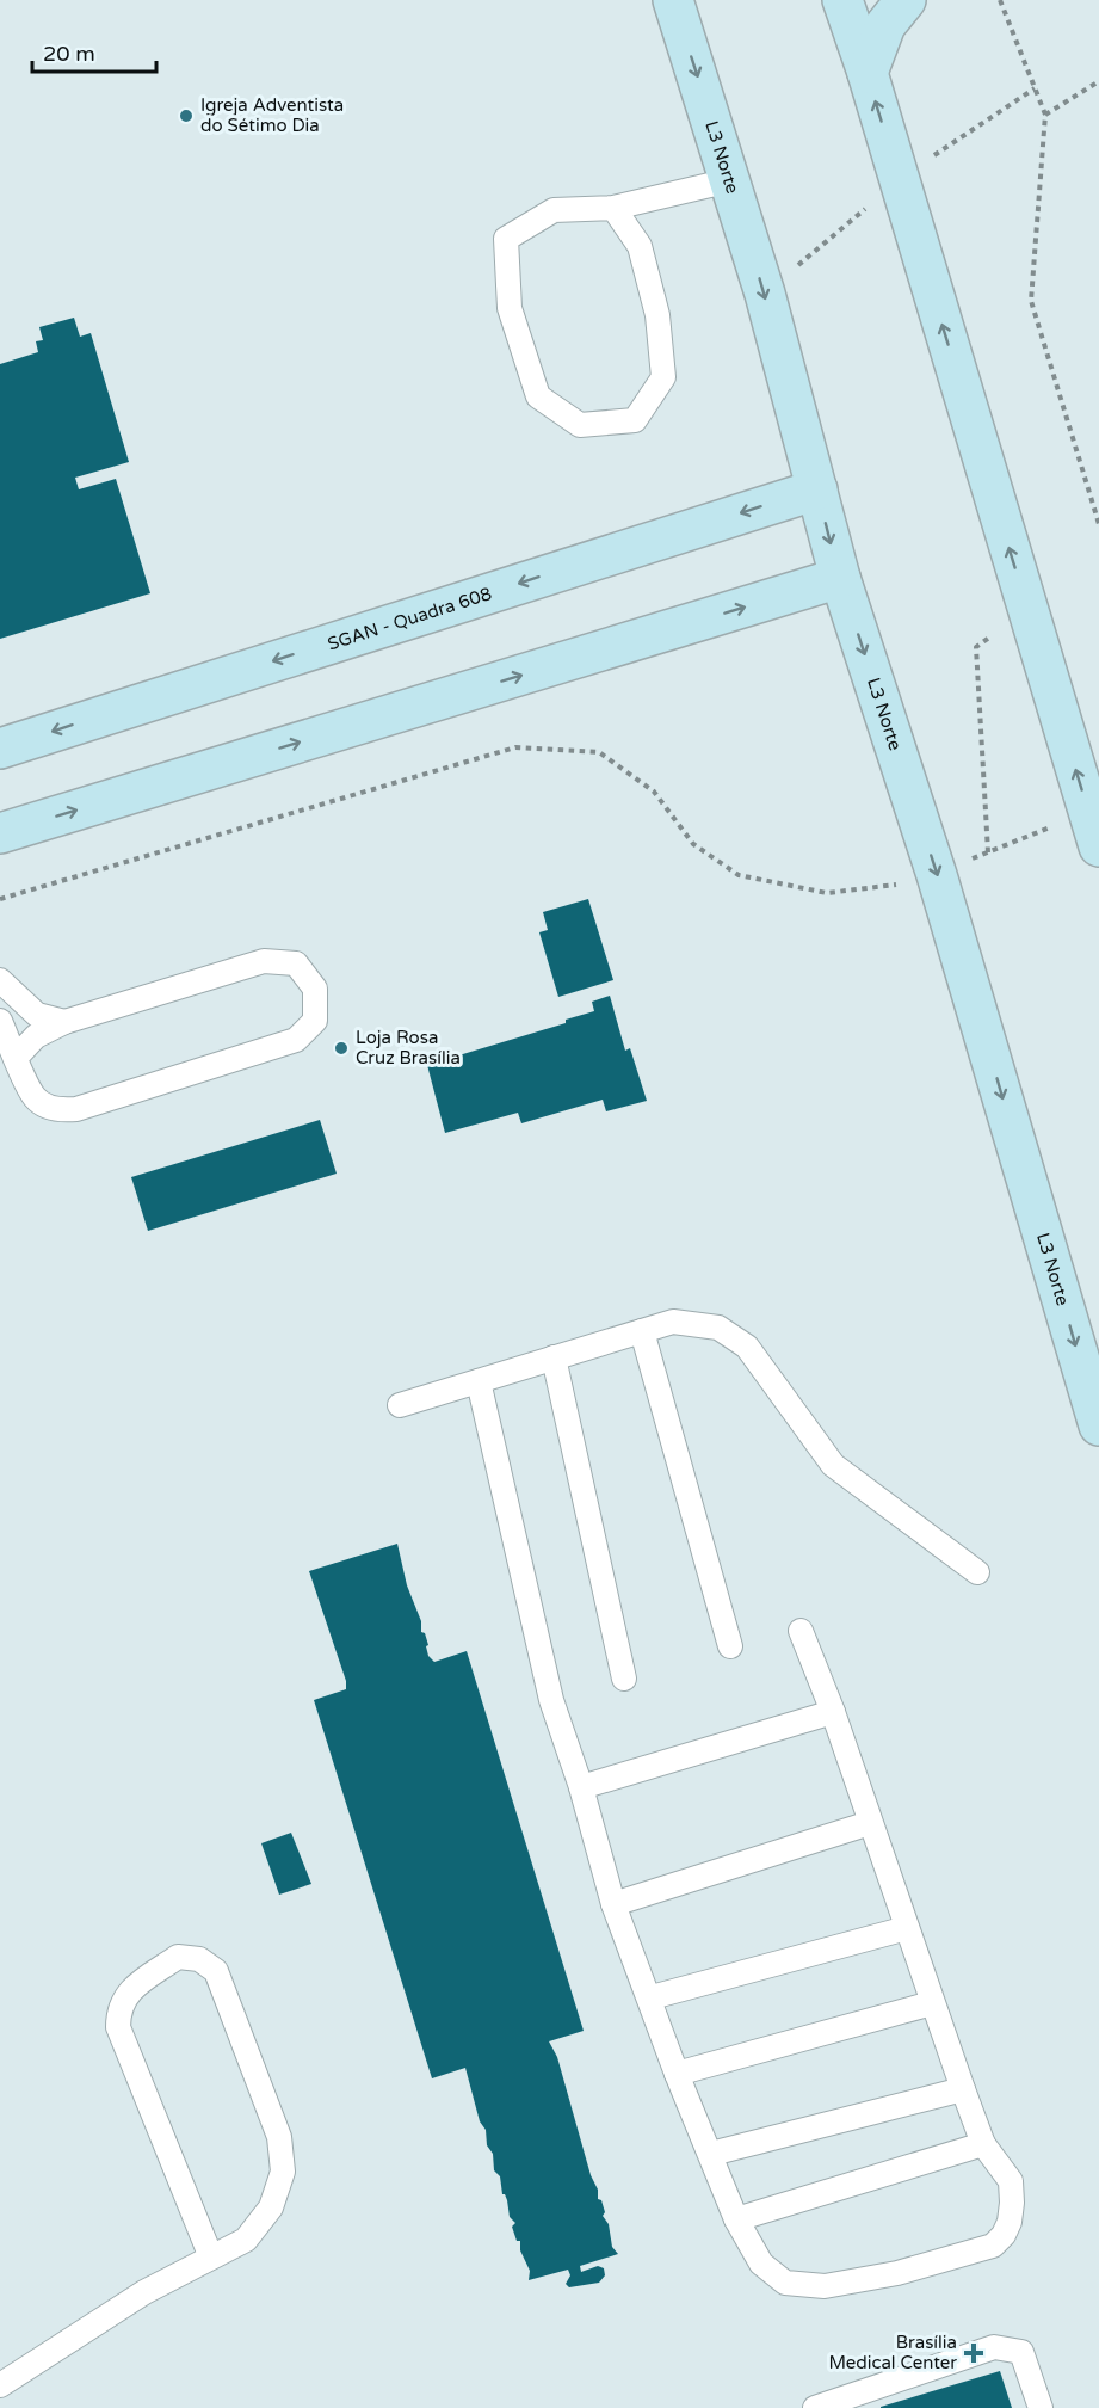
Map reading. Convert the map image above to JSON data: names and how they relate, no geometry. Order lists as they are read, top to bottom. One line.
{"streets":{"main road":["L3 Norte","SGAN - Quadra 608"]},"crossings":[["L3 Norte","SGAN - Quadra 608"]],"places":{"other":["Igreja Adventista do Sétimo Dia","Loja Rosa Cruz Brasília"],"health":["Brasília Medical Center"]},"scale_bar":"20 m"}
